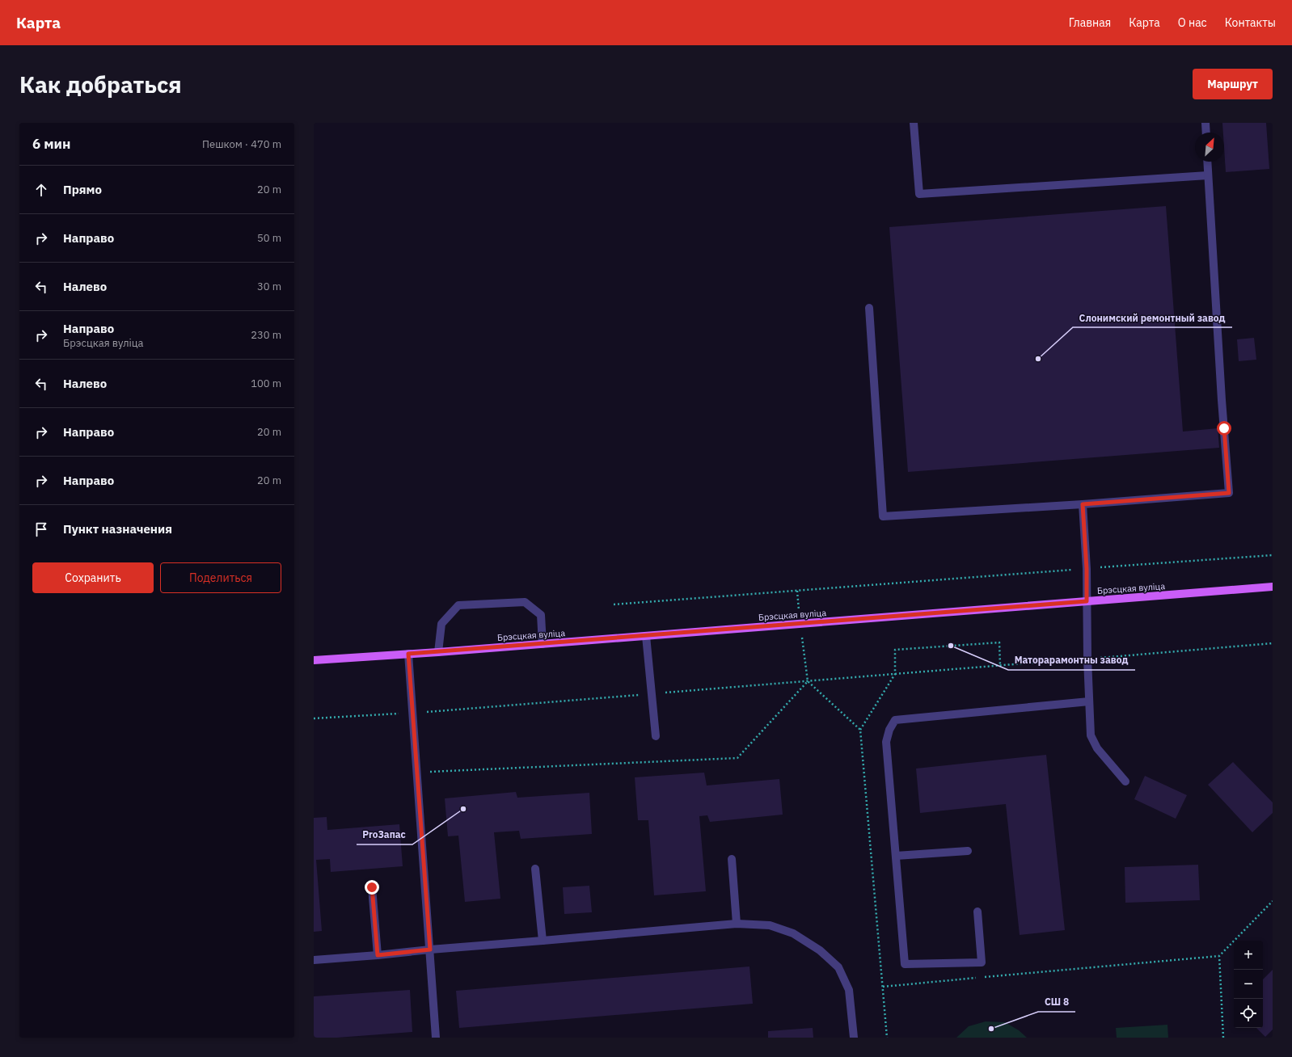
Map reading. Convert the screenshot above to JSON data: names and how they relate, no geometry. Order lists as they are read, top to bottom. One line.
{"streets":{"main road":["Брэсцкая вуліца"]},"places":["Слонимский ремонтный завод","Маторарамонтны завод","ProЗапас","СШ 8"],"north":"top right","page":{"header":"Карта","nav":["Главная","Карта","О нас","Контакты"],"buttons":["Маршрут",["Сохранить","Поделиться"]],"title":"Как добраться","heading":["6 мин","Пешком · 470 m"],"list":[["Прямо","20 m"],["Направо","50 m"],["Налево","30 m"],["Направо","Брэсцкая вуліца","230 m"],["Налево","100 m"],["Направо","20 m"],["Направо","20 m"],"Пункт назначения"],"map_buttons":["+","−"]}}
